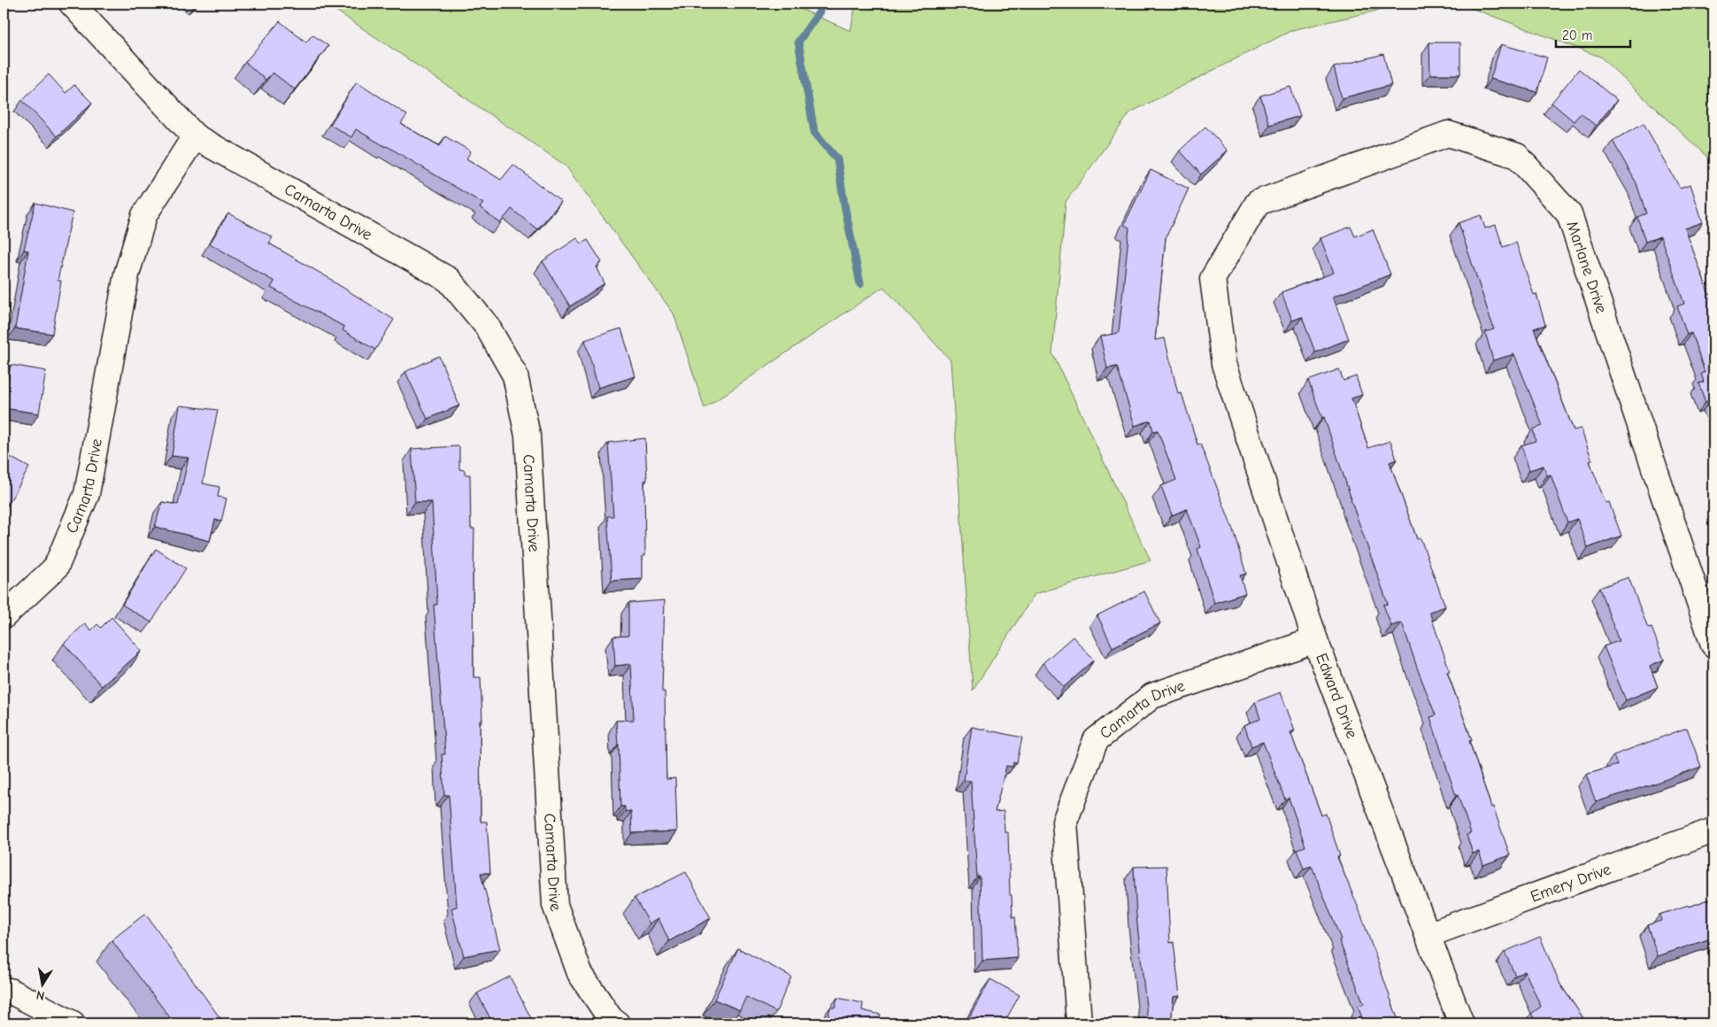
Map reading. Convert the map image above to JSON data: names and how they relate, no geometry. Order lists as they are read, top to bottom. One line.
{"streets":{"street":["Camarta Drive","Marlane Drive","Edward Drive","Emery Drive"]},"crossings":[["Camarta Drive","Edward Drive"],["Marlane Drive","Edward Drive"],["Edward Drive","Emery Drive"]],"scale_bar":"20 m","north":"bottom"}
